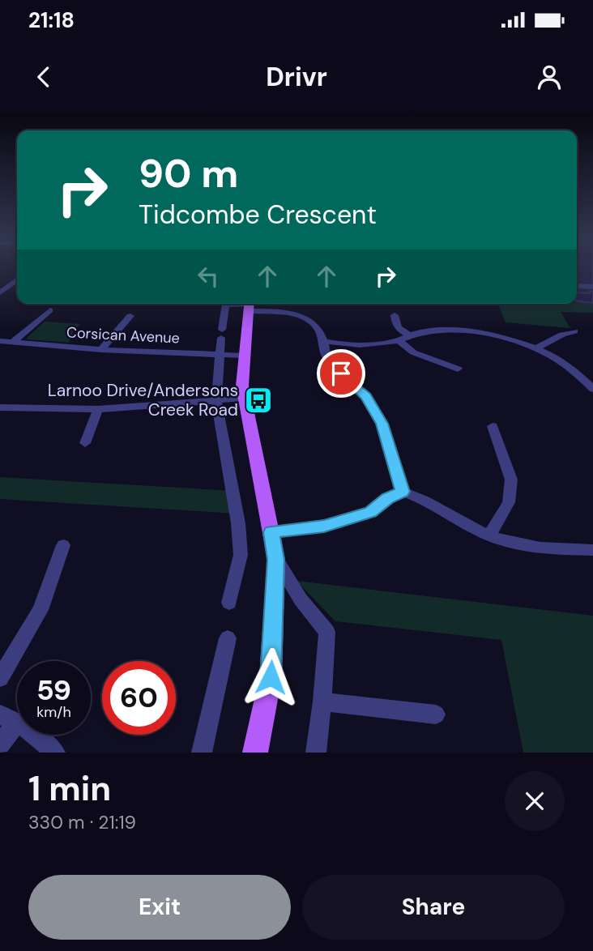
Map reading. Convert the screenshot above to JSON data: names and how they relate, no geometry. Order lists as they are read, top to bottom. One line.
{"streets":{"street":["Corsican Avenue"]},"places":{"bus stop":["Larnoo Drive/Andersons Creek Road"]},"page":{"status":"21:18","header":"Drivr","turn":["90 m","Tidcombe Crescent"],"speed":"59 km/h","limit":"60","heading":["1 min","330 m · 21:19"],"buttons":["Exit","Share"]}}
